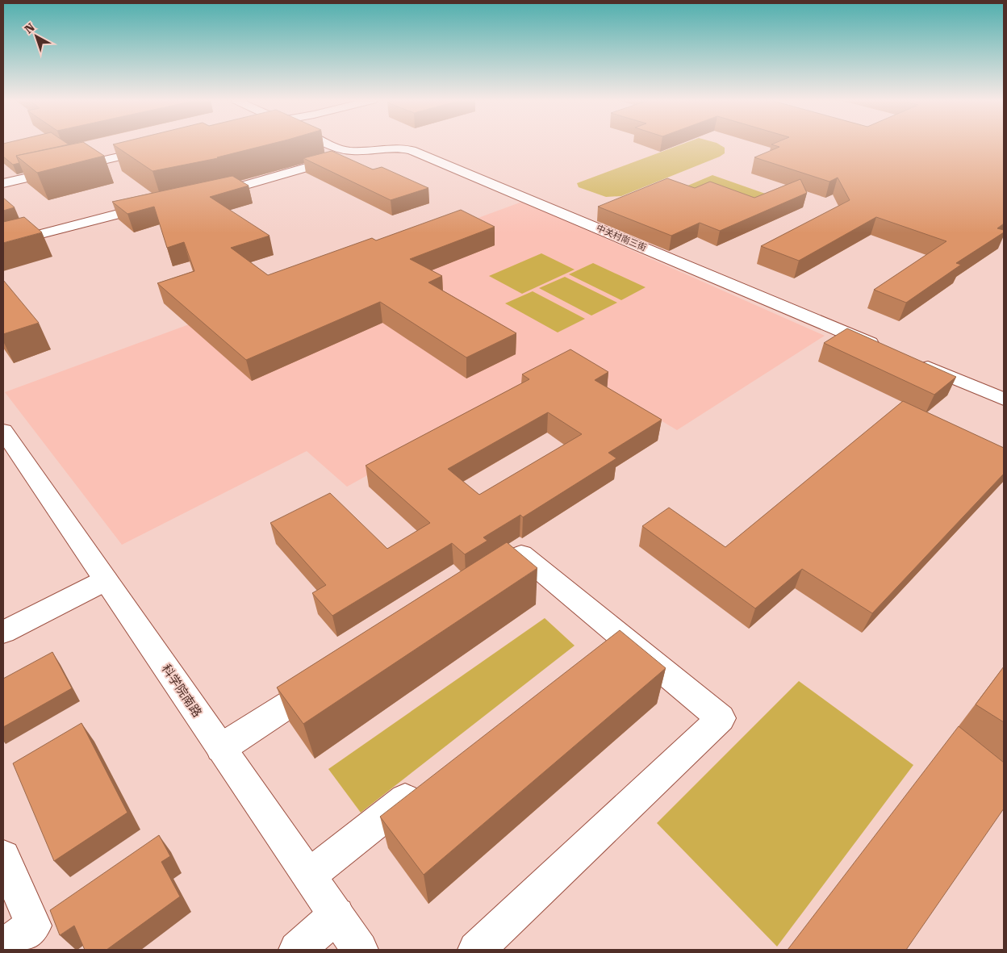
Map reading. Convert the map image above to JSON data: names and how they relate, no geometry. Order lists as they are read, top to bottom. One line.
{"streets":{"street":["中关村南三街","科学院南路"]},"north":"top left"}
